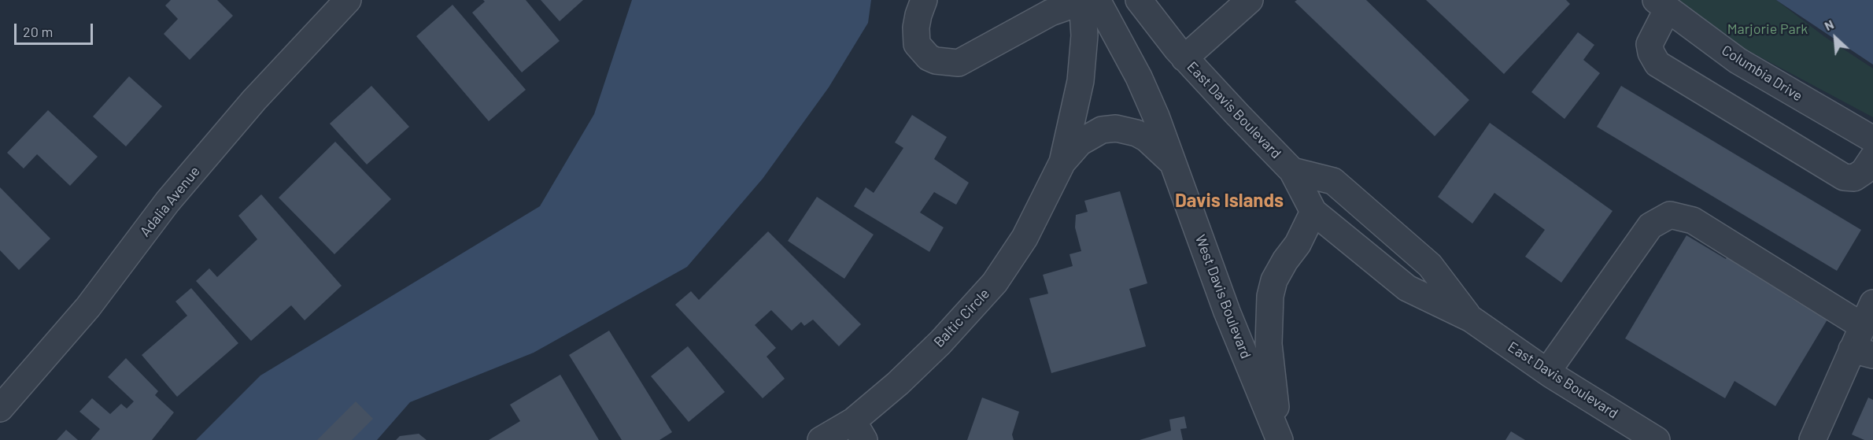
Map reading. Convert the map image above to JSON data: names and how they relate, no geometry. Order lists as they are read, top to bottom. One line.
{"streets":{"street":["Columbia Drive","East Davis Boulevard","Adalia Avenue","West Davis Boulevard","Baltic Circle"]},"crossings":[["East Davis Boulevard","West Davis Boulevard"]],"districts":["Davis Islands"],"parks":["Marjorie Park"],"scale_bar":"20 m","north":"top left"}
